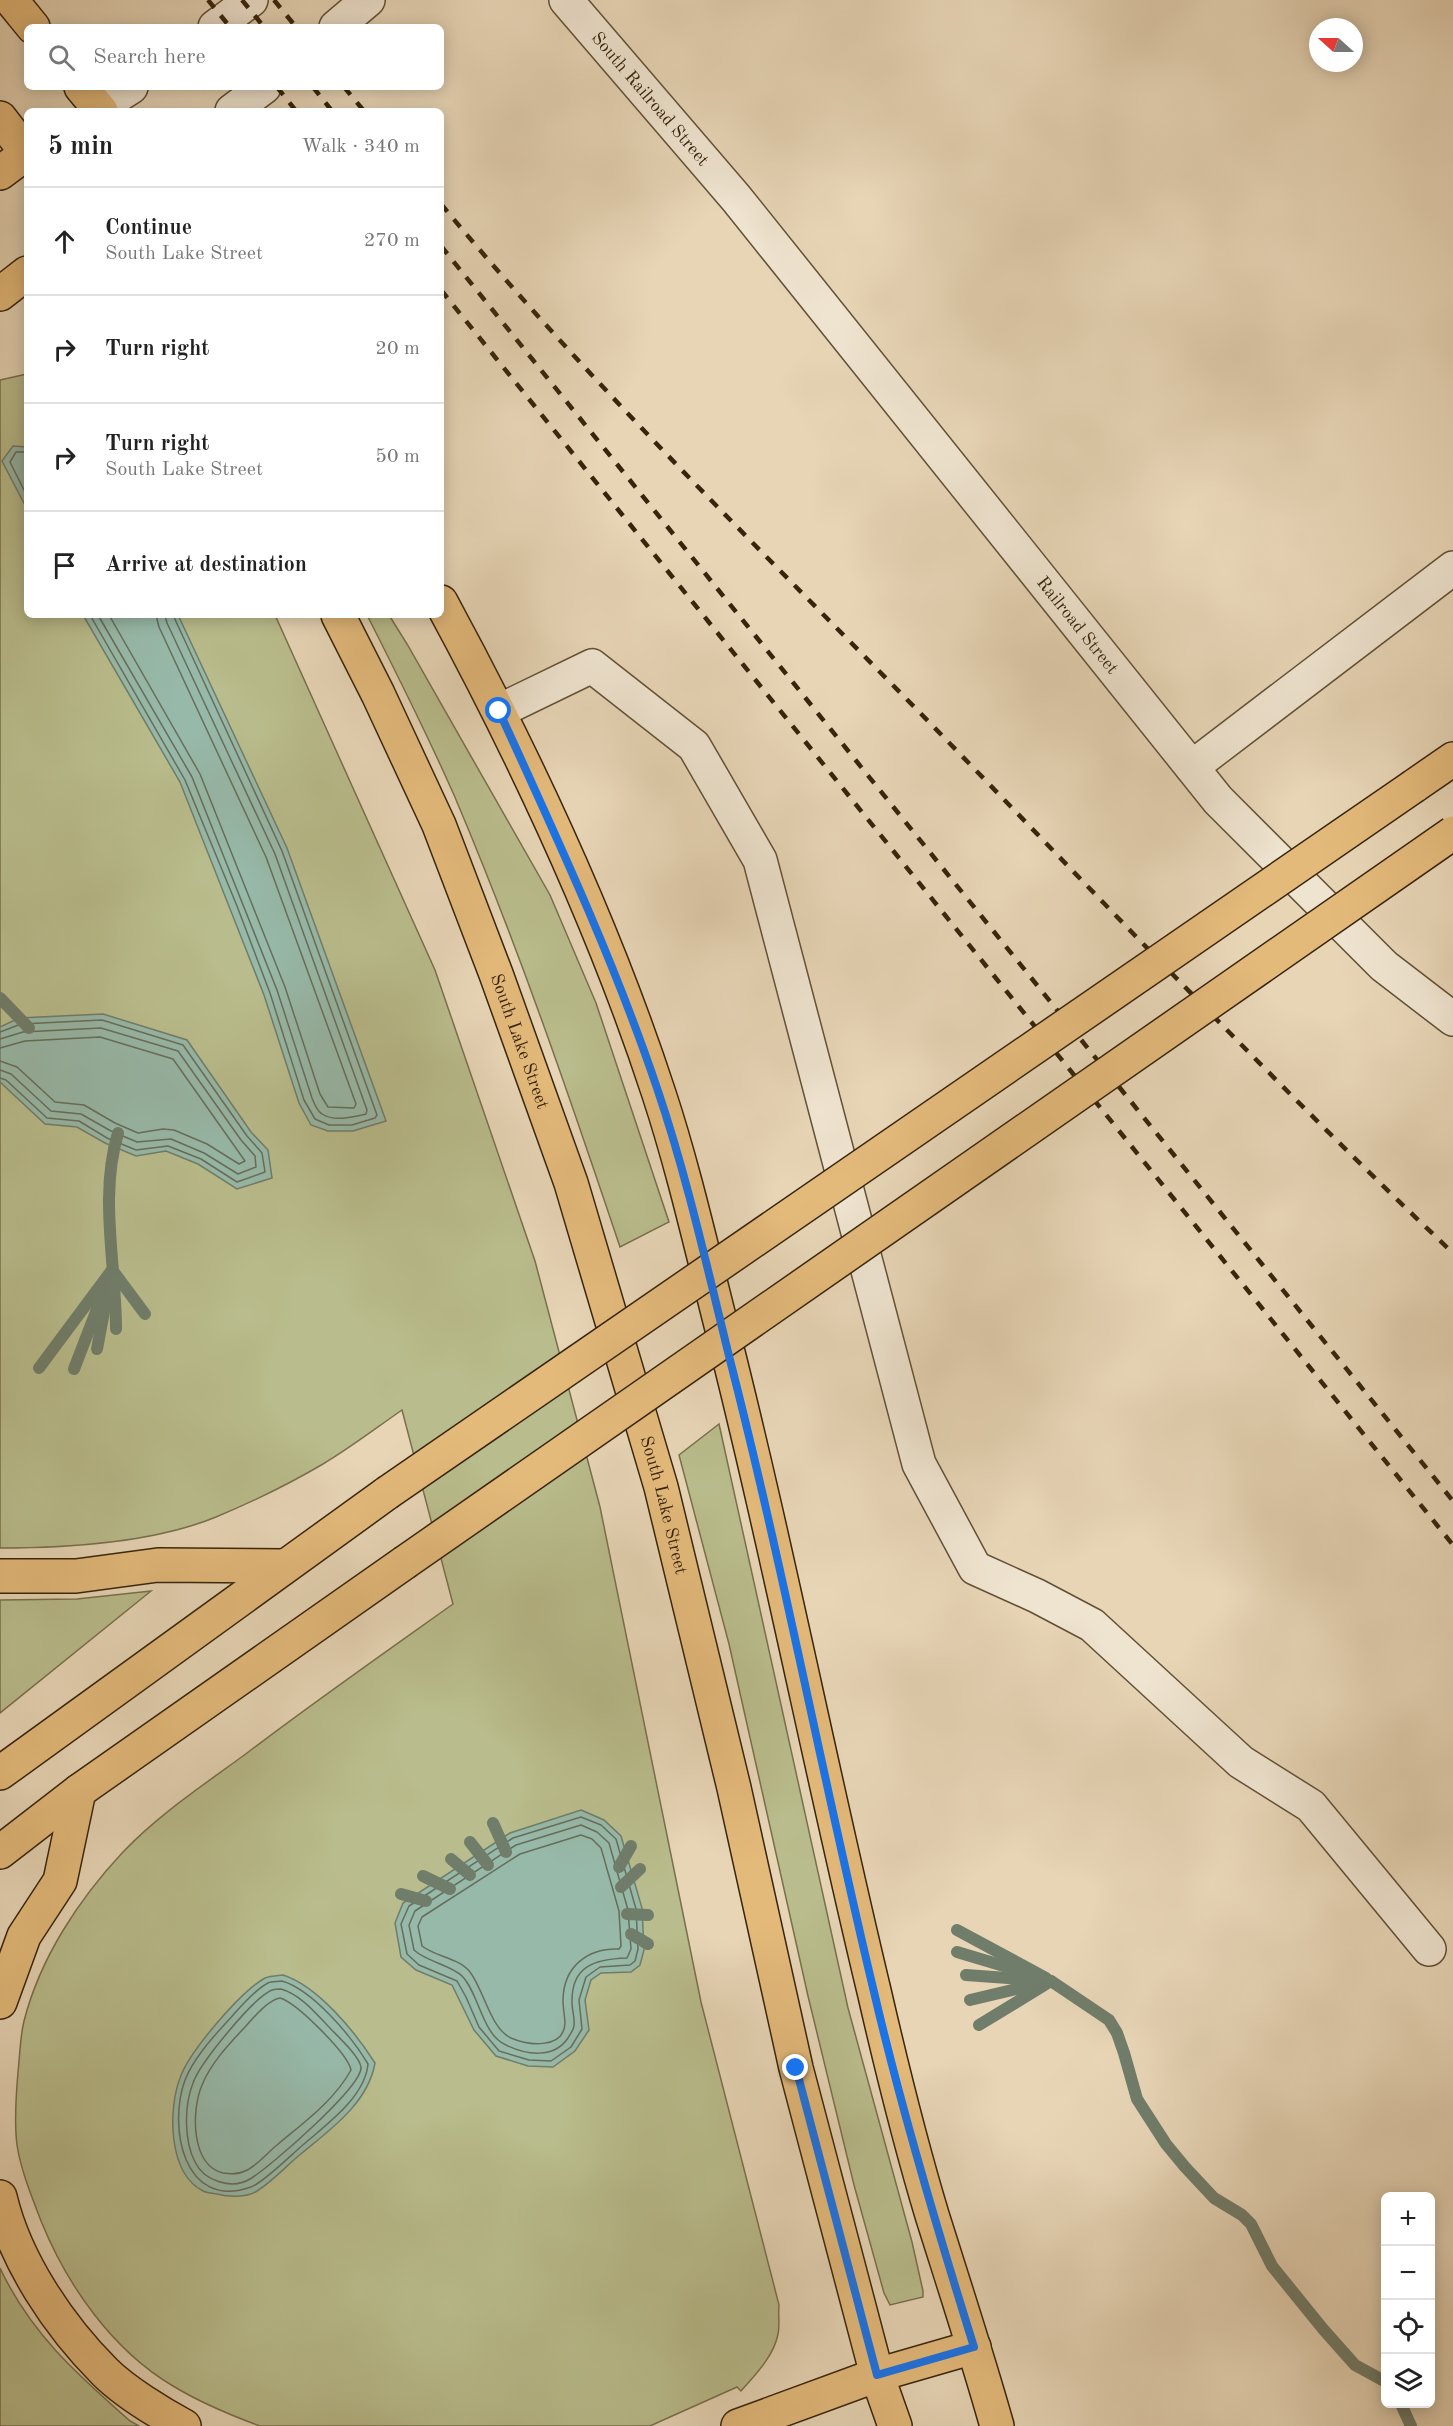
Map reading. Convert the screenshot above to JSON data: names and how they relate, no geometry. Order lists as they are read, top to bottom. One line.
{"streets":{"main road":["South Lake Street"],"street":["South Railroad Street","Railroad Street"]},"crossings":[["South Railroad Street","Railroad Street"]],"north":"left","page":{"search":"Search here","heading":["5 min","Walk · 340 m"],"list":[["Continue","South Lake Street","270 m"],["Turn right","20 m"],["Turn right","South Lake Street","50 m"],"Arrive at destination"],"map_buttons":["+","−"]}}
